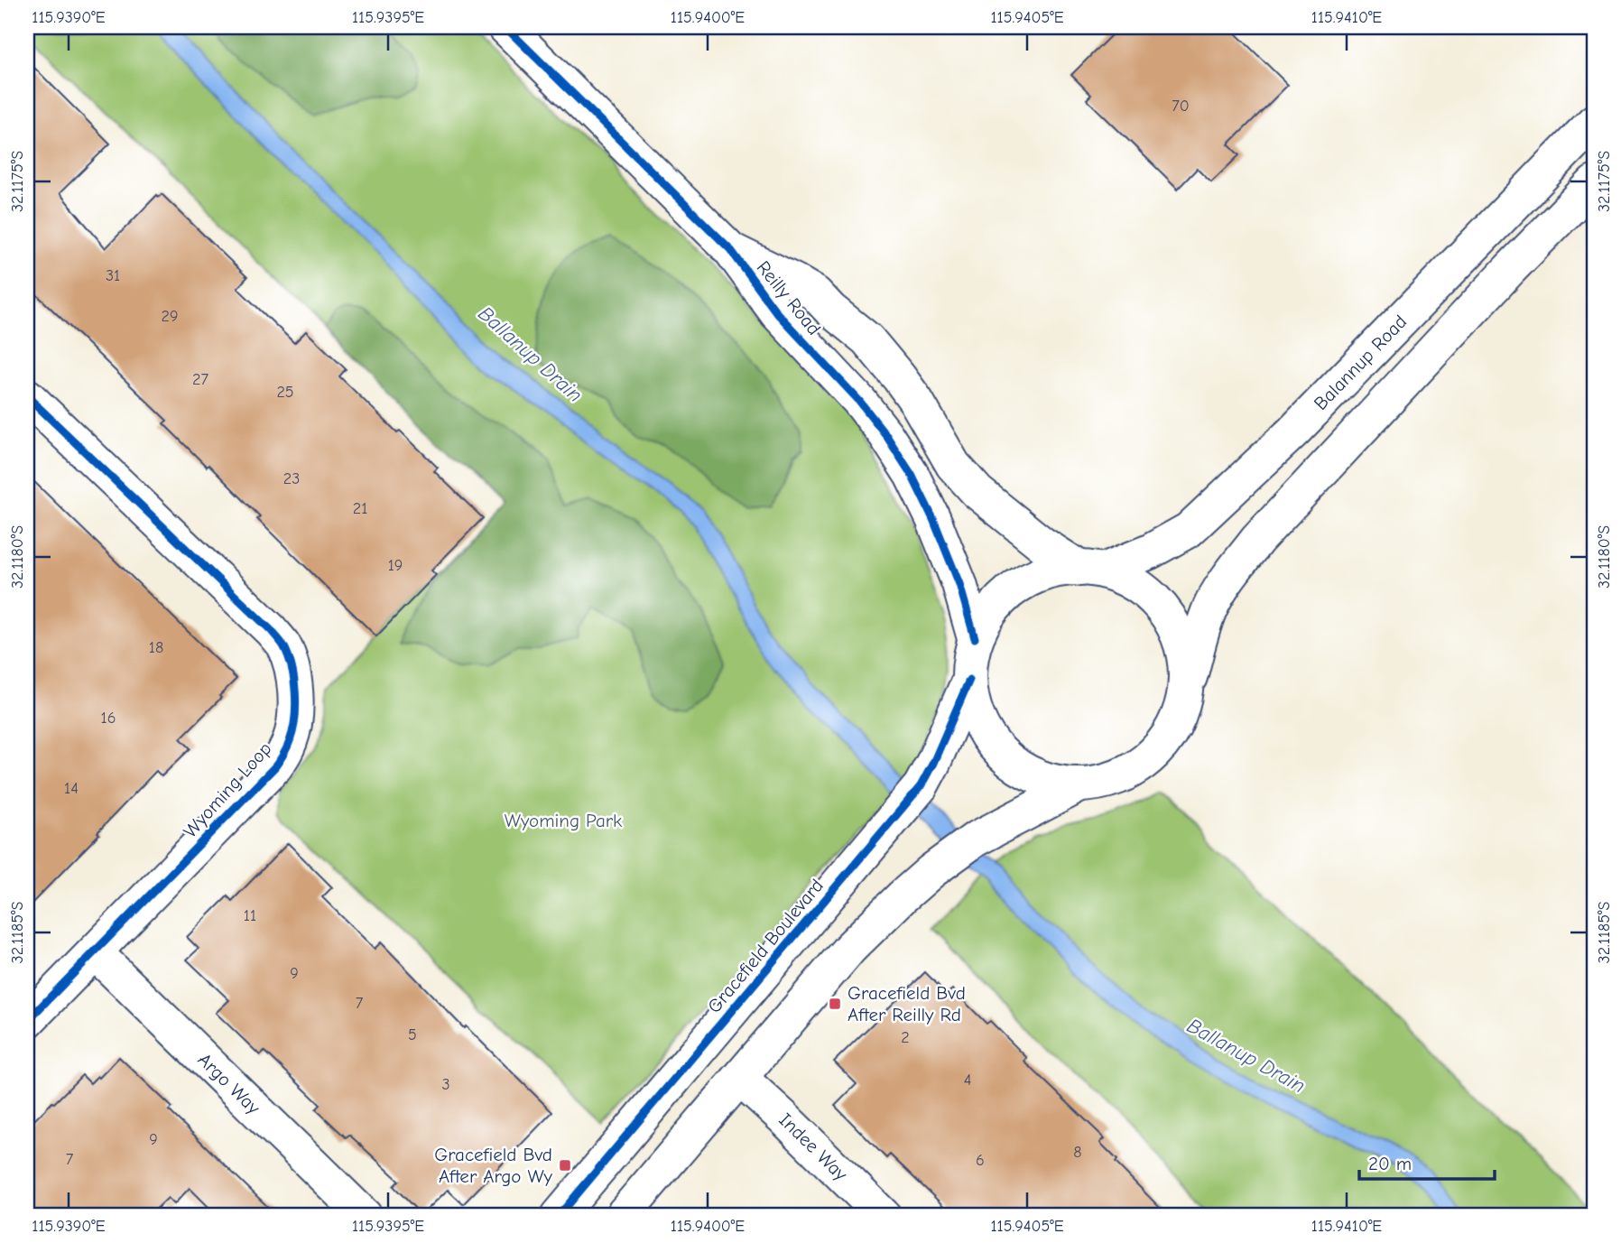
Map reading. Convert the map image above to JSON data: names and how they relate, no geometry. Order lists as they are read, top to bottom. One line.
{"streets":{"street":["Reilly Road","Balannup Road","Wyoming Loop","Gracefield Boulevard","Argo Way","Indee Way"]},"crossings":[["Reilly Road","Balannup Road"],["Reilly Road","Gracefield Boulevard"],["Balannup Road","Gracefield Boulevard"],["Wyoming Loop","Argo Way"]],"water":["Ballanup Drain"],"parks":["Wyoming Park"],"places":{"transit":["Gracefield Bvd After Reilly Rd","Gracefield Bvd After Argo Wy"]},"house_numbers":["70","31","29","27","25","23","21","19","18","16","14","11","9","7","5","2","4","3","9","8","7","6"],"scale_bar":"20 m","coordinates":["115.9390°E","115.9395°E","115.9400°E","115.9405°E","115.9410°E","32.1175°S","32.1180°S","32.1185°S"]}
